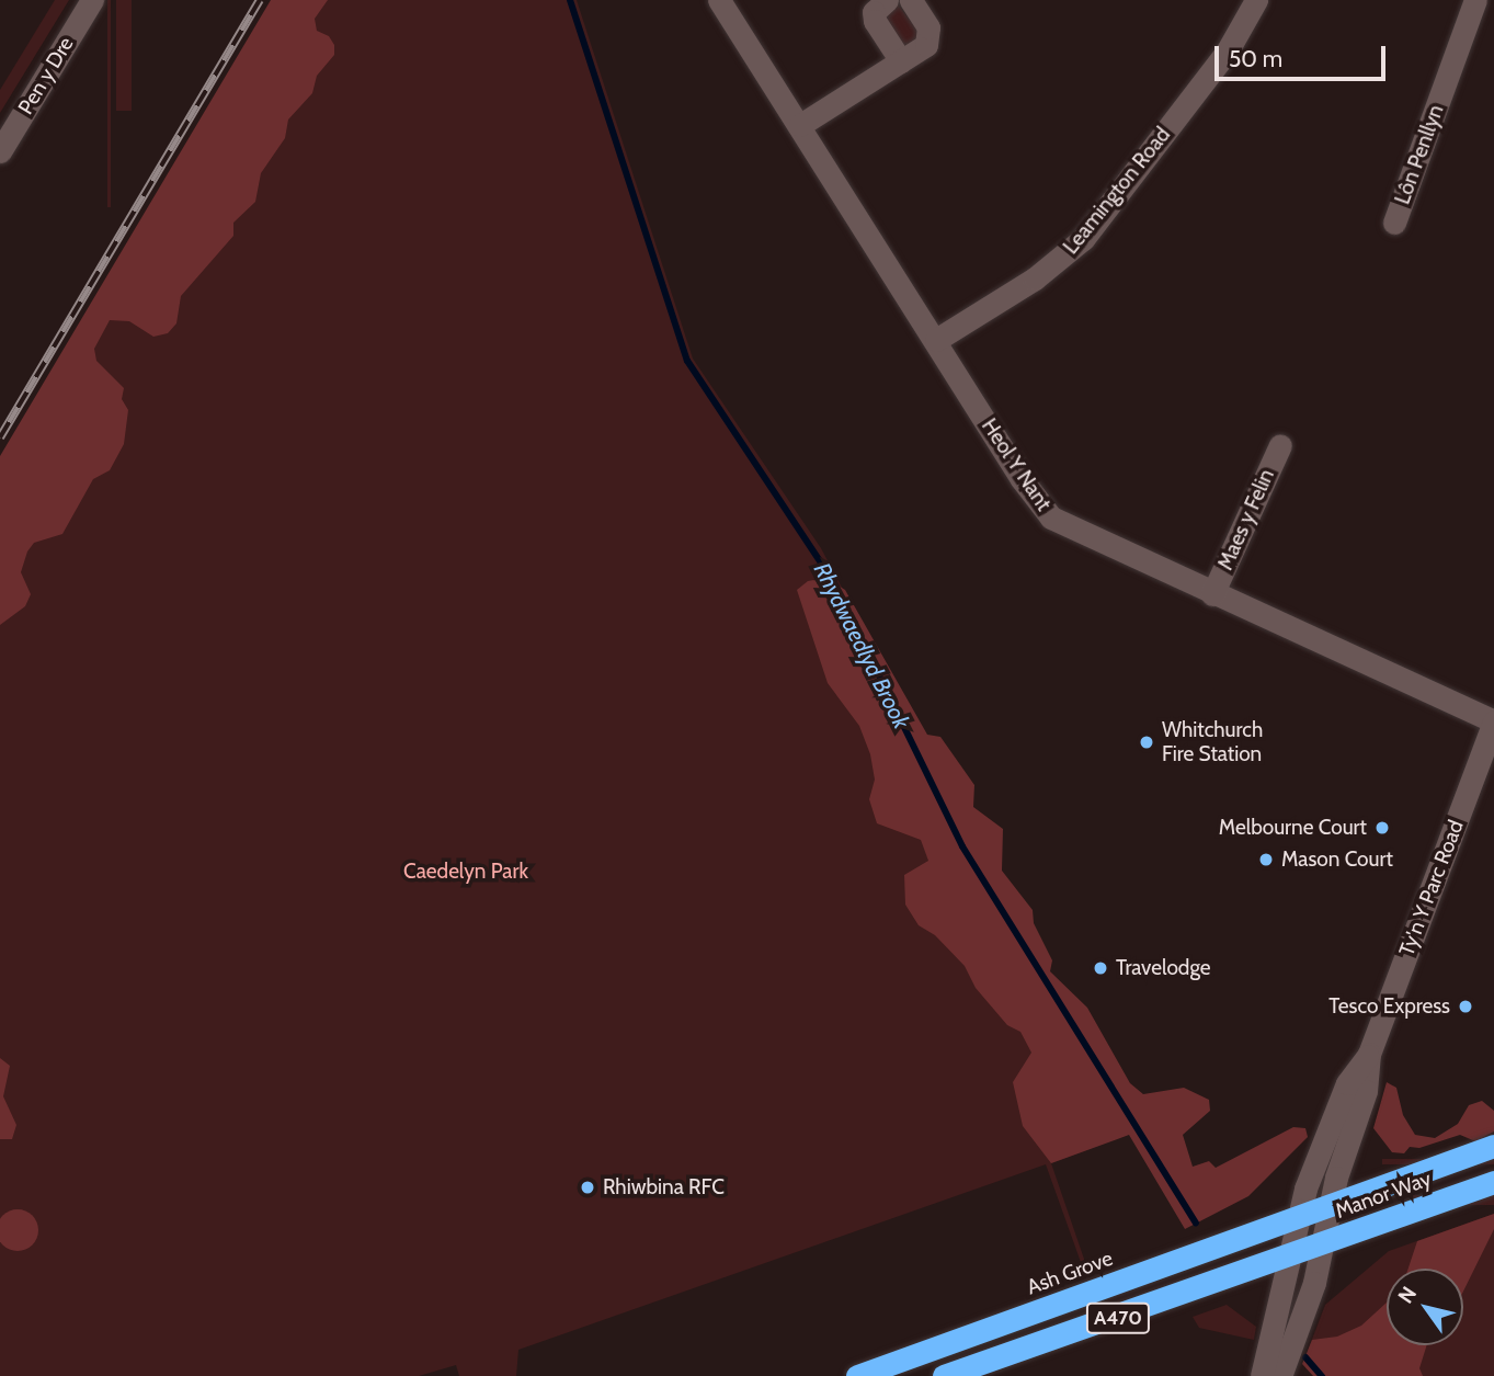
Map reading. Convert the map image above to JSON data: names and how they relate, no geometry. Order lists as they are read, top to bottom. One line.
{"streets":{"highway":["Manor Way","Ash Grove","A470"],"street":["Pen y Dre","Lôn Penllyn","Leamington Road","Heol Y Nant","Maes y Felin","Ty'n Y Parc Road"]},"crossings":[["Leamington Road","Heol Y Nant"],["Heol Y Nant","Maes y Felin"],["Heol Y Nant","Ty'n Y Parc Road"],["Ty'n Y Parc Road","Manor Way"],["Ty'n Y Parc Road","Ash Grove"],["Ty'n Y Parc Road","A470"],["Manor Way","Ash Grove"],["Manor Way","A470"],["Ash Grove","A470"]],"water":["Rhydwaedlyd Brook"],"parks":["Caedelyn Park"],"places":["Whitchurch Fire Station","Melbourne Court","Mason Court","Travelodge","Tesco Express","Rhiwbina RFC"],"scale_bar":"50 m","north":"top left"}
